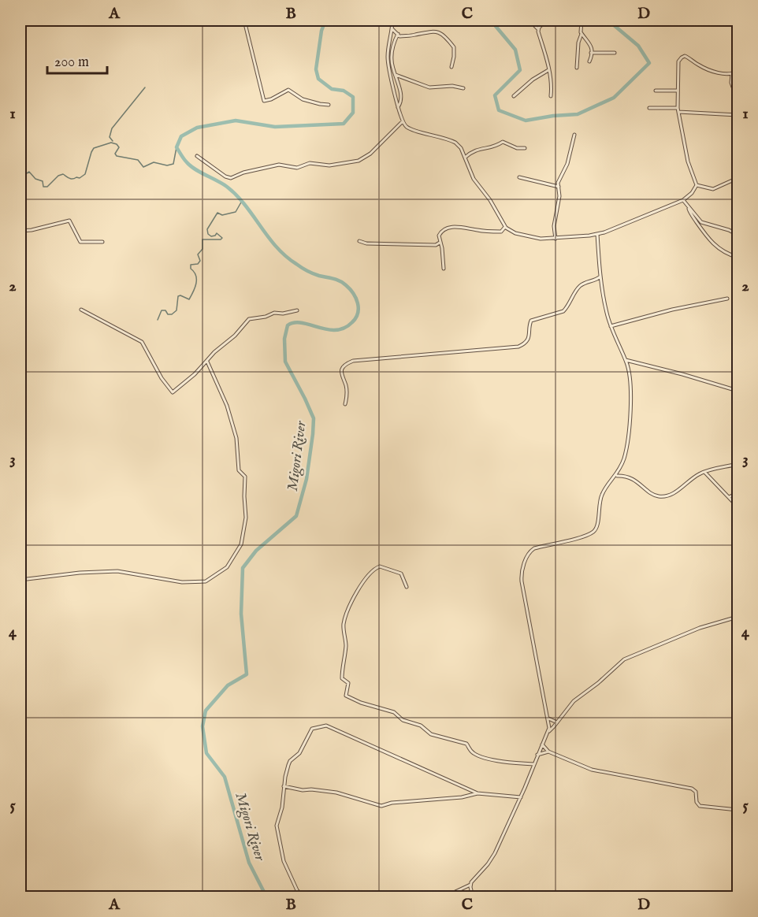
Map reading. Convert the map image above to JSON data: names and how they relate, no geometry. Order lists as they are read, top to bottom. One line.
{"water":["Migori River"],"scale_bar":"200 m","grid":{"columns":["A","B","C","D"],"rows":["1","2","3","4","5"]}}
